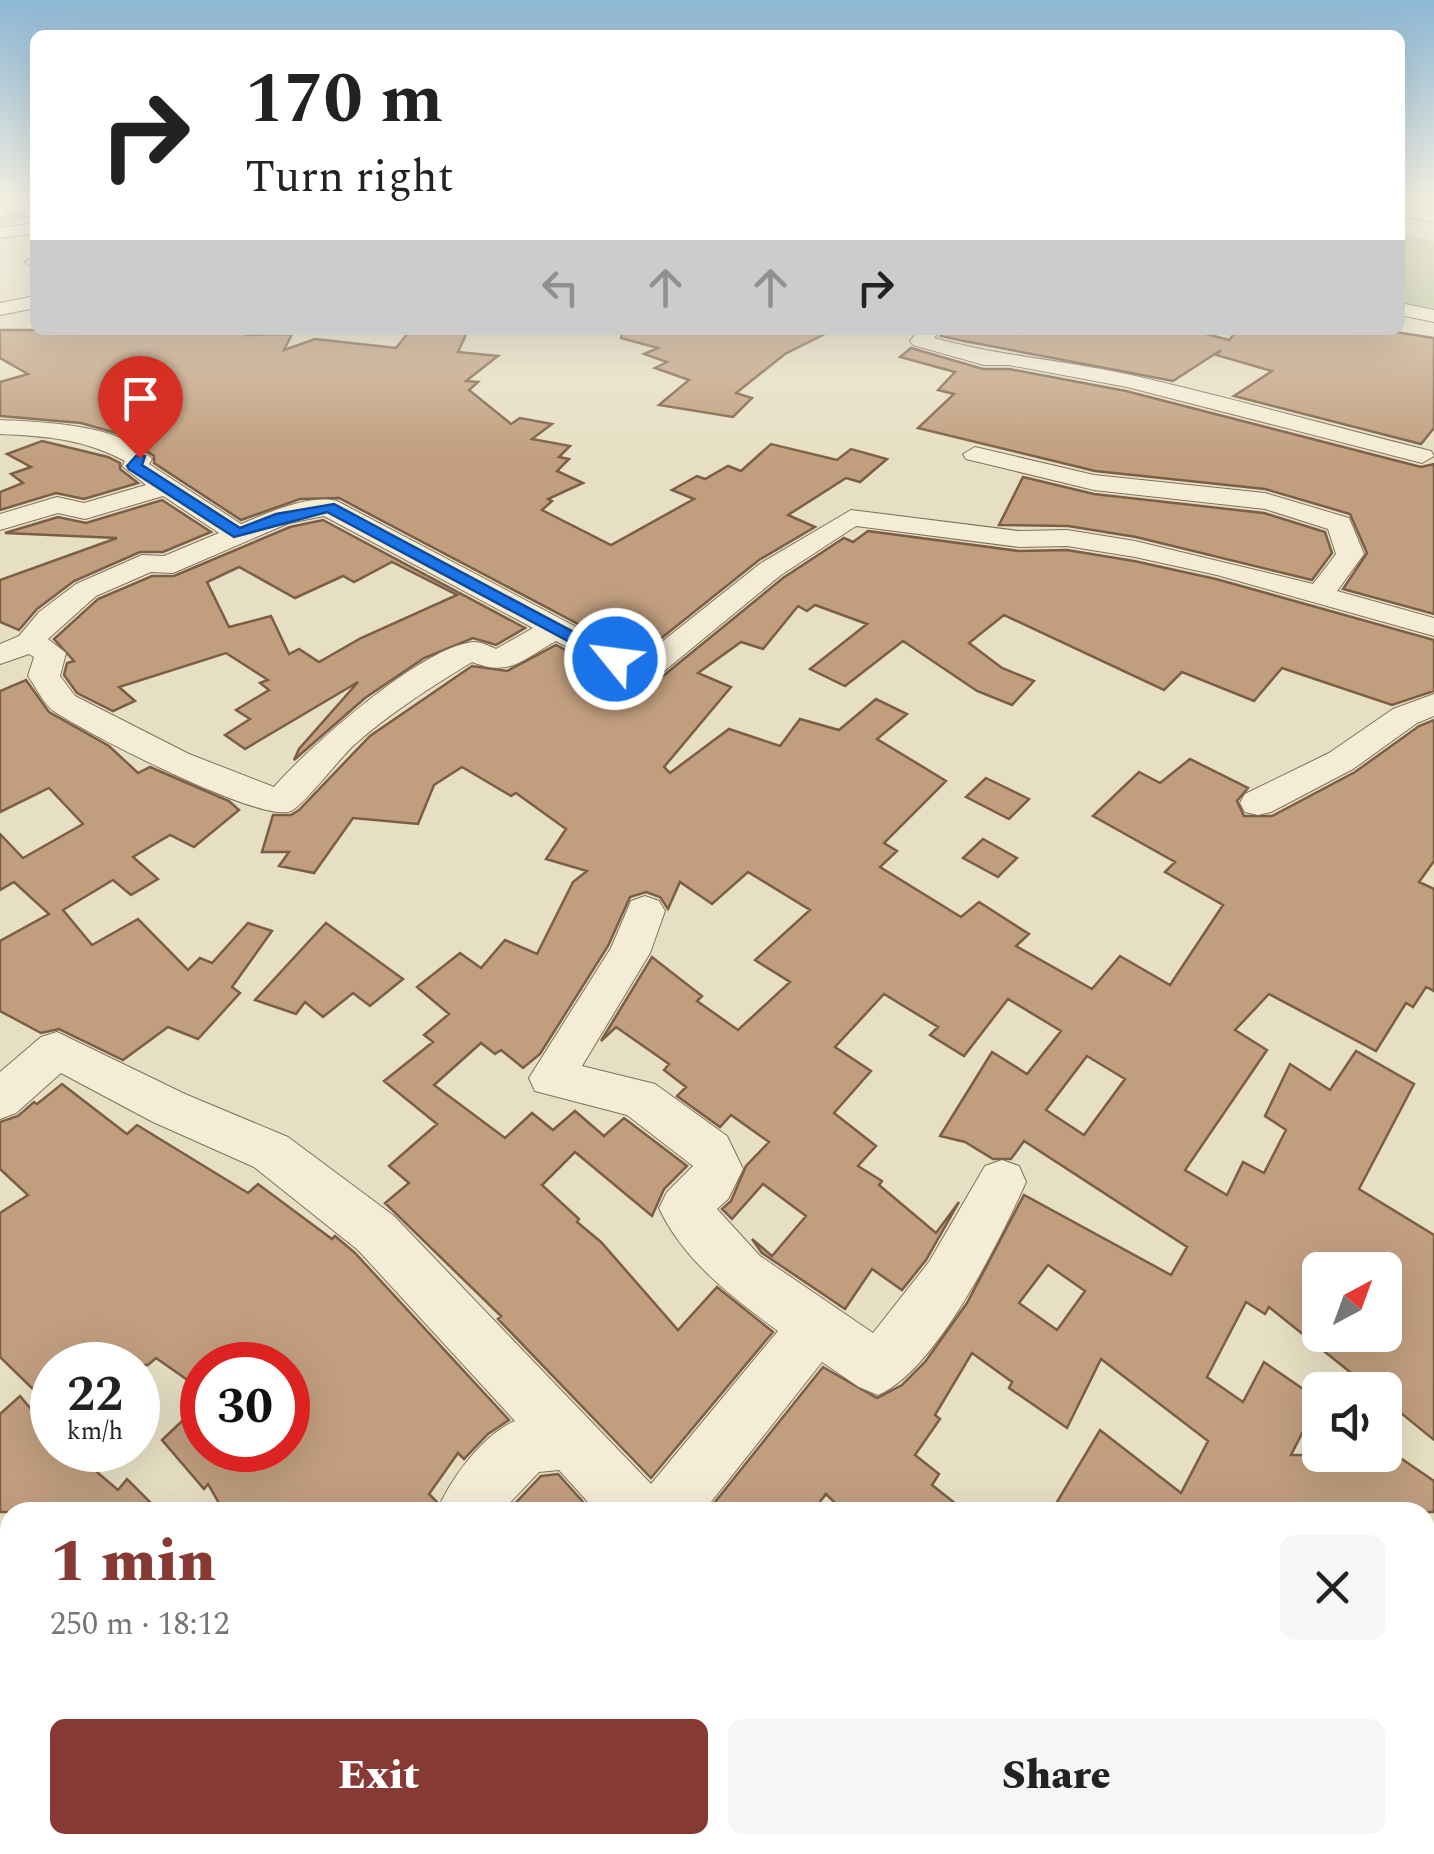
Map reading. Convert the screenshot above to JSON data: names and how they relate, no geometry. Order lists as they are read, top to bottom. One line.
{"north":"top right","page":{"turn":["170 m","Turn right"],"speed":"22 km/h","limit":"30","heading":["1 min","250 m · 18:12"],"buttons":["Exit","Share"]}}
